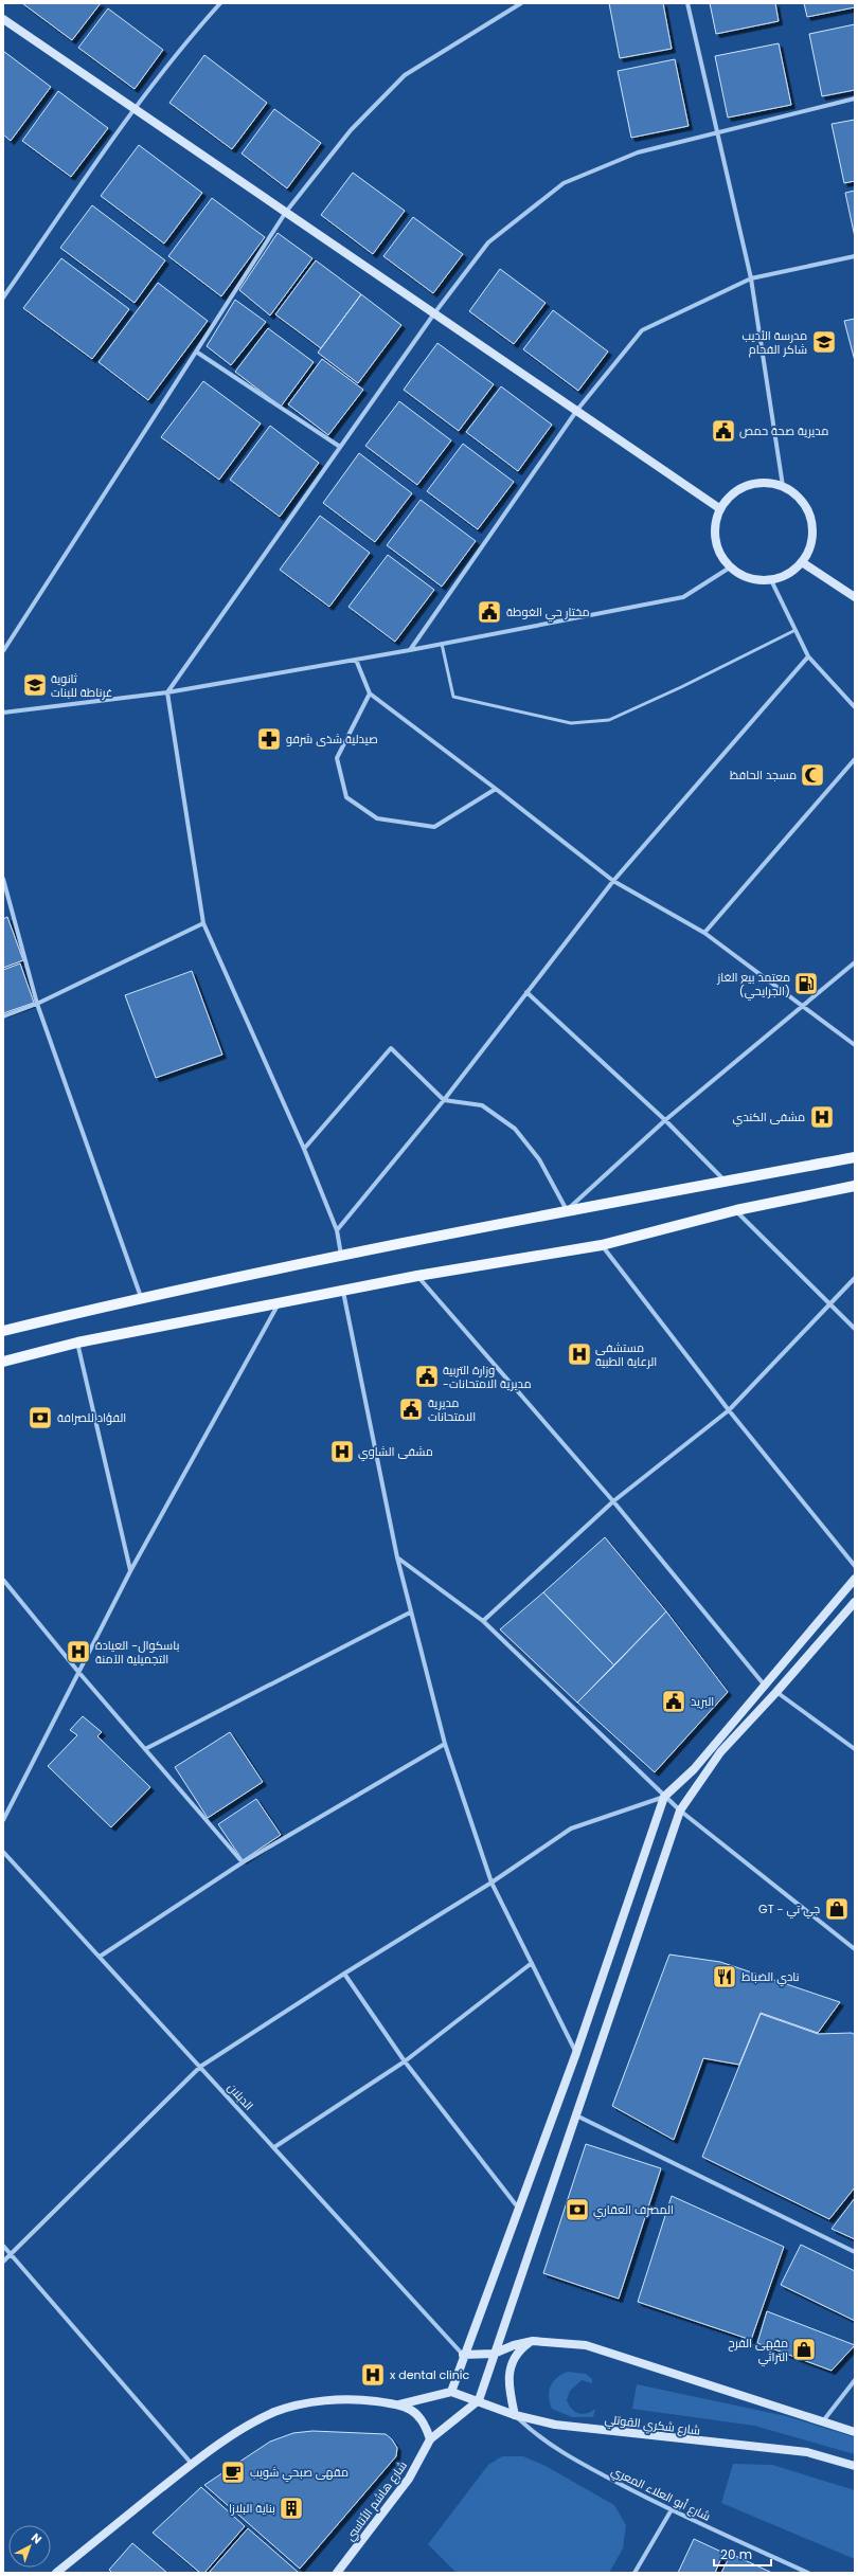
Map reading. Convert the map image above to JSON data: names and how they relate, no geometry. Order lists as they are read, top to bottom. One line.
{"streets":{"main road":["شارع شكري القوتلي","شارع هاشم الأتاسي"],"street":["الدبلان","شارع أبو العلاء المعري"]},"crossings":[["شارع شكري القوتلي","شارع أبو العلاء المعري"]],"places":{"school or university":["مدرسة الأديب شاكر الفحام","ثانوية غرناطة للبنات"],"public building":["مديرية صحة حمص","مختار حي الغوطة","وزارة التربية -مديرية الامتحانات","مديرية الامتحانات","البريد"],"pharmacy":["صيدلية شذى شرفو"],"mosque":["مسجد الحافظ"],"fuel station":["معتمد بيع الغاز (الجرايحي)"],"hospital":["مشفى الكندي","مستشفى الرعاية الطبية","مشفى الشاوي","باسكوال- العيادة التجميلية الآمنة","x dental clinic"],"bank":["الفؤاد للصرافة","المصرف العقاري"],"shop":["GT - جي تي","مقهى الفرح التراثي"],"restaurant":["نادي الضباط"],"cafe":["مقهى صبحي شويب"],"building":["بناية البلازا"]},"scale_bar":"20 m","north":"top right"}
